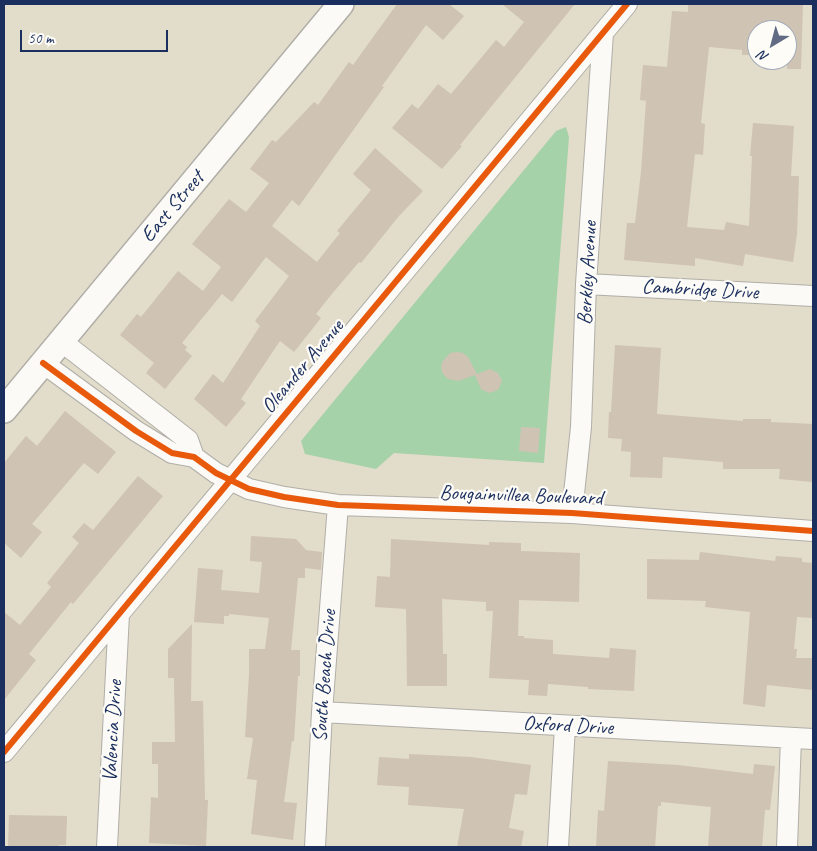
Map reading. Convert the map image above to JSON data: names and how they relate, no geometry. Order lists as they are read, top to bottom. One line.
{"streets":{"main road":["East Street"],"street":["Berkley Avenue","Cambridge Drive","Oleander Avenue","Bougainvillea Boulevard","South Beach Drive","Oxford Drive","Valencia Drive"]},"crossings":[["Berkley Avenue","Cambridge Drive"],["Berkley Avenue","Oleander Avenue"],["Berkley Avenue","Bougainvillea Boulevard"],["Oleander Avenue","Bougainvillea Boulevard"],["Oleander Avenue","Valencia Drive"],["Bougainvillea Boulevard","South Beach Drive"],["South Beach Drive","Oxford Drive"]],"scale_bar":"50 m","north":"bottom left"}
